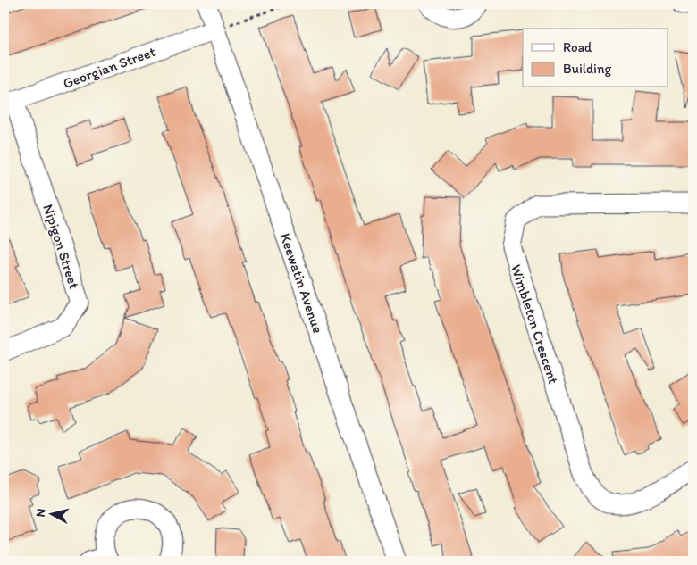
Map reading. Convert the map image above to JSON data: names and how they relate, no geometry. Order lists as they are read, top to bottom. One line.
{"streets":{"street":["Georgian Street","Nipigon Street","Keewatin Avenue","Wimbleton Crescent"]},"crossings":[["Georgian Street","Nipigon Street"],["Georgian Street","Keewatin Avenue"]],"legend":["Road","Building"],"north":"left"}
